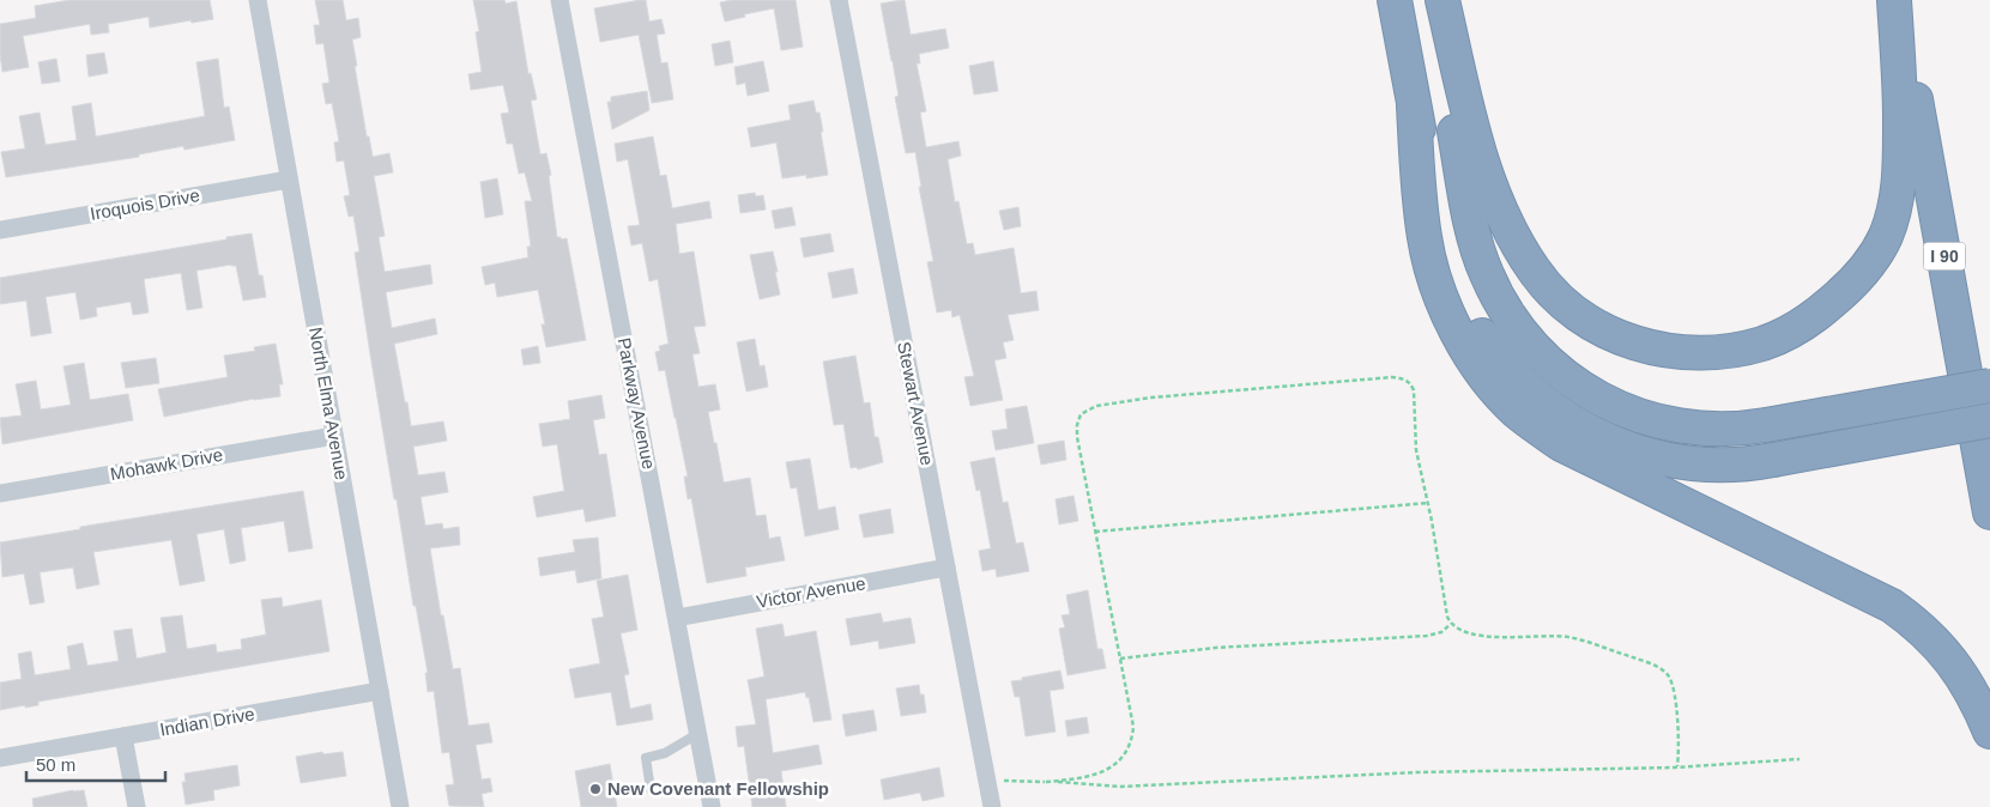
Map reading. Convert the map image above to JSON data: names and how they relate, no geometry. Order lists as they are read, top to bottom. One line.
{"streets":{"highway":["I 90"],"street":["Iroquois Drive","North Elma Avenue","Parkway Avenue","Stewart Avenue","Mohawk Drive","Victor Avenue","Indian Drive"]},"crossings":[["Iroquois Drive","North Elma Avenue"],["North Elma Avenue","Mohawk Drive"],["North Elma Avenue","Indian Drive"],["Parkway Avenue","Victor Avenue"],["Stewart Avenue","Victor Avenue"]],"places":["New Covenant Fellowship"],"scale_bar":"50 m"}
